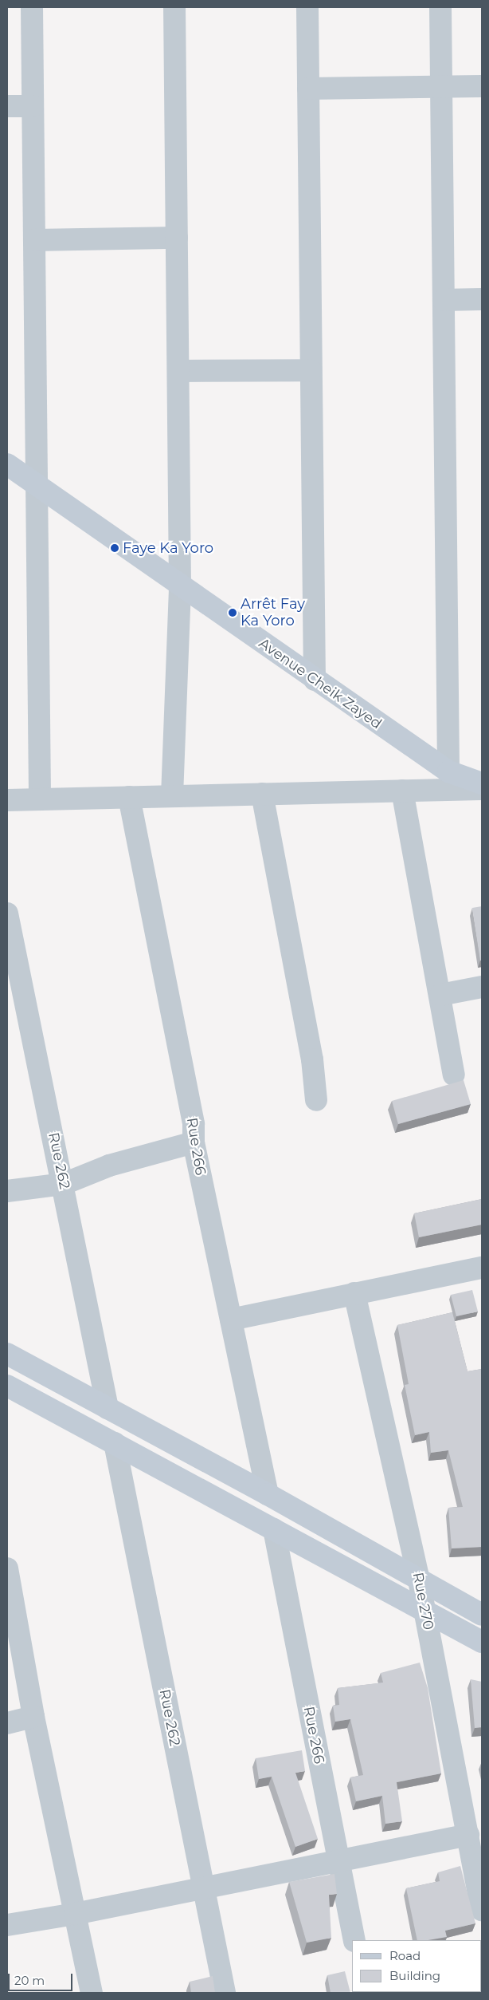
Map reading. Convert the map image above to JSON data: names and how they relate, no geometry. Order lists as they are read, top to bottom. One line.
{"streets":{"street":["Avenue Cheik Zayed","Rue 266","Rue 262","Rue 270"]},"places":["Faye Ka Yoro","Arrêt Fay Ka Yoro"],"legend":["Road","Building"],"scale_bar":"20 m"}
